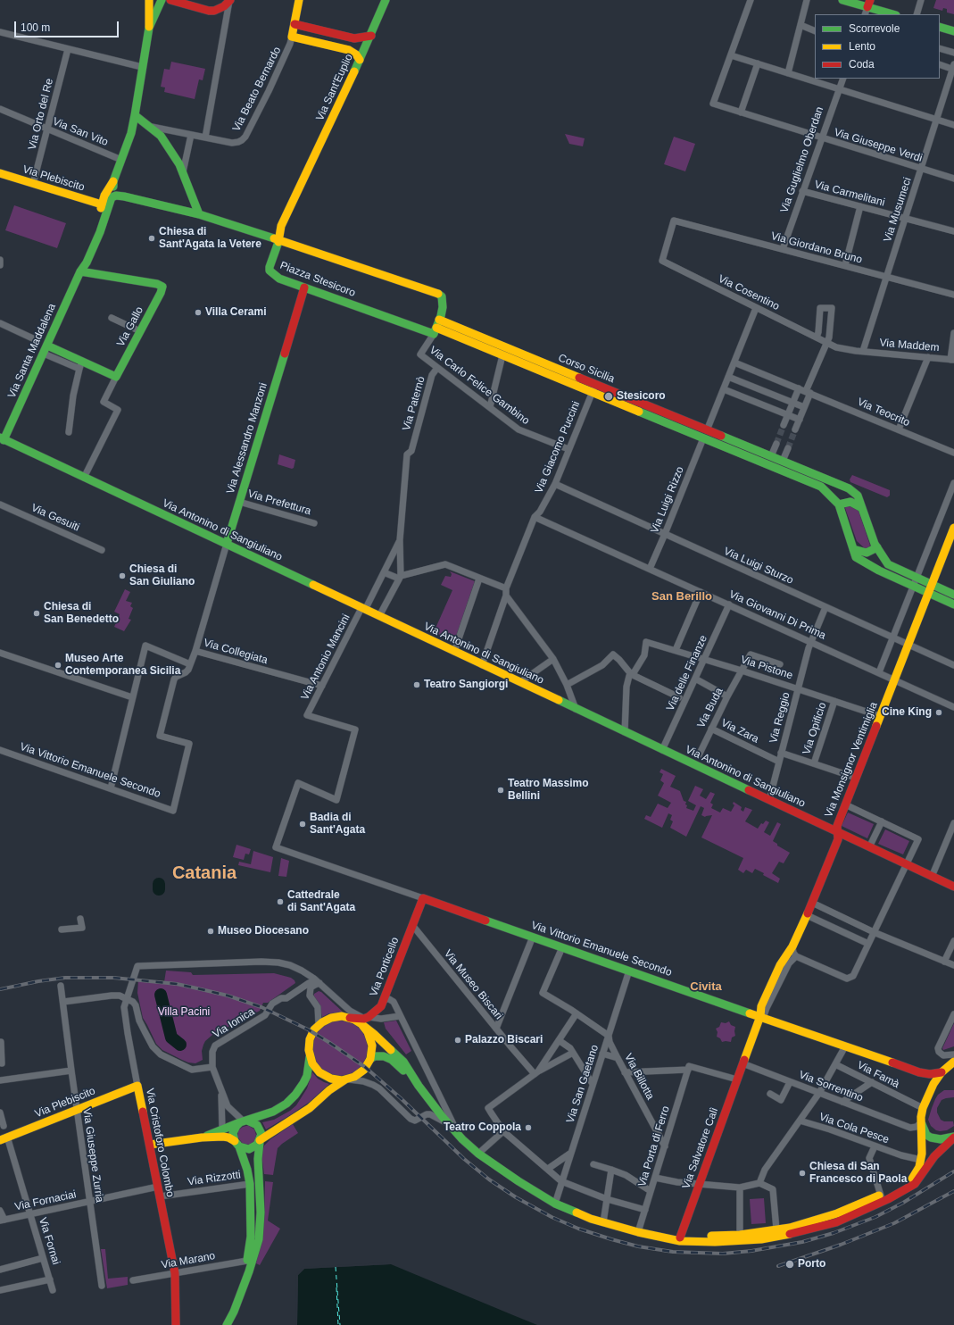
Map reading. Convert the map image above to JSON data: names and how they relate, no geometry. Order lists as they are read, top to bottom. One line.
{"streets":{"main road":["Via Sant'Euplio","Via Plebiscito","Piazza Stesicoro","Via Gallo","Via Santa Maddalena","Corso Sicilia","Via Alessandro Manzoni","Via Antonino di Sangiuliano","Via Monsignor Ventimiglia","Via Vittorio Emanuele Secondo","Via Porticello","Via Cristoforo Colombo","Via Salvatore Calì"],"street":["Via Beato Bernardo","Via Orto del Re","Via San Vito","Via Giuseppe Verdi","Via Guglielmo Oberdan","Via Carmelitani","Via Musumeci","Via Giordano Bruno","Via Cosentino","Via Maddem","Via Carlo Felice Gambino","Via Paternò","Via Teocrito","Via Giacomo Puccini","Via Luigi Rizzo","Via Prefettura","Via Gesuiti","Via Luigi Sturzo","Via Giovanni Di Prima","Via Collegiata","Via Antonio Mancini","Via Pistone","Via delle Finanze","Via Buda","Via Reggio","Via Opificio","Via Zara","Via Museo Biscari","Via Ionica","Via Famà","Via Billotta","Via San Gaetano","Via Sorrentino","Via Cola Pesce","Via Porta di Ferro","Via Giuseppe Zurria","Via Rizzotti","Via Fornaciai","Via Fornai","Via Marano"]},"crossings":[["Via Sant'Euplio","Piazza Stesicoro"],["Via Orto del Re","Via San Vito"],["Via Orto del Re","Via Plebiscito"],["Via San Vito","Via Santa Maddalena"],["Via Giuseppe Verdi","Via Guglielmo Oberdan"],["Via Giuseppe Verdi","Via Musumeci"],["Via Guglielmo Oberdan","Via Carmelitani"],["Via Guglielmo Oberdan","Via Giordano Bruno"],["Via Plebiscito","Via Santa Maddalena"],["Via Plebiscito","Via Cristoforo Colombo"],["Via Plebiscito","Via Giuseppe Zurria"],["Via Plebiscito","Via Fornai"],["Via Carmelitani","Via Musumeci"],["Via Musumeci","Via Giordano Bruno"],["Via Musumeci","Via Maddem"],["Via Giordano Bruno","Via Cosentino"],["Piazza Stesicoro","Corso Sicilia"],["Piazza Stesicoro","Via Carlo Felice Gambino"],["Piazza Stesicoro","Via Alessandro Manzoni"],["Via Cosentino","Via Maddem"],["Via Gallo","Via Santa Maddalena"],["Via Santa Maddalena","Via Antonino di Sangiuliano"],["Corso Sicilia","Via Carlo Felice Gambino"],["Corso Sicilia","Via Giacomo Puccini"],["Corso Sicilia","Via Luigi Rizzo"],["Corso Sicilia","Via Monsignor Ventimiglia"],["Via Carlo Felice Gambino","Via Paternò"],["Via Carlo Felice Gambino","Via Giacomo Puccini"],["Via Paternò","Via Antonio Mancini"],["Via Alessandro Manzoni","Via Prefettura"],["Via Alessandro Manzoni","Via Antonino di Sangiuliano"],["Via Alessandro Manzoni","Via Collegiata"],["Via Giacomo Puccini","Via Antonino di Sangiuliano"],["Via Giacomo Puccini","Via Luigi Sturzo"],["Via Giacomo Puccini","Via Giovanni Di Prima"],["Via Luigi Rizzo","Via Luigi Sturzo"],["Via Luigi Rizzo","Via Giovanni Di Prima"],["Via Antonino di Sangiuliano","Via Antonio Mancini"],["Via Antonino di Sangiuliano","Via delle Finanze"],["Via Antonino di Sangiuliano","Via Reggio"],["Via Antonino di Sangiuliano","Via Monsignor Ventimiglia"],["Via Luigi Sturzo","Via Reggio"],["Via Luigi Sturzo","Via Monsignor Ventimiglia"],["Via Giovanni Di Prima","Via delle Finanze"],["Via Giovanni Di Prima","Via Reggio"],["Via Giovanni Di Prima","Via Monsignor Ventimiglia"],["Via Collegiata","Via Antonio Mancini"],["Via Antonio Mancini","Via Vittorio Emanuele Secondo"],["Via Pistone","Via delle Finanze"],["Via Pistone","Via Buda"],["Via Pistone","Via Reggio"],["Via Pistone","Via Opificio"],["Via Pistone","Via Monsignor Ventimiglia"],["Via Buda","Via Zara"],["Via Reggio","Via Zara"],["Via Monsignor Ventimiglia","Via Vittorio Emanuele Secondo"],["Via Monsignor Ventimiglia","Via Sorrentino"],["Via Monsignor Ventimiglia","Via Salvatore Calì"],["Via Vittorio Emanuele Secondo","Via Porticello"],["Via Vittorio Emanuele Secondo","Via San Gaetano"],["Via Porticello","Via Museo Biscari"],["Via Ionica","Via Cristoforo Colombo"],["Via Billotta","Via San Gaetano"],["Via Billotta","Via Porta di Ferro"],["Via Sorrentino","Via Salvatore Calì"],["Via Cristoforo Colombo","Via Rizzotti"],["Via Cristoforo Colombo","Via Fornaciai"],["Via Cristoforo Colombo","Via Marano"],["Via Giuseppe Zurria","Via Fornaciai"],["Via Fornaciai","Via Fornai"]],"districts":["San Berillo","Catania","Civita"],"parks":["Villa Pacini"],"places":["Chiesa di Sant'Agata la Vetere","Villa Cerami","Stesicoro","Chiesa di San Giuliano","Chiesa di San Benedetto","Museo Arte Contemporanea Sicilia","Teatro Sangiorgi","Cine King","Teatro Massimo Bellini","Badia di Sant'Agata","Cattedrale di Sant'Agata","Museo Diocesano","Palazzo Biscari","Teatro Coppola","Chiesa di San Francesco di Paola","Porto"],"legend":["Scorrevole","Lento","Coda"],"scale_bar":"100 m"}
